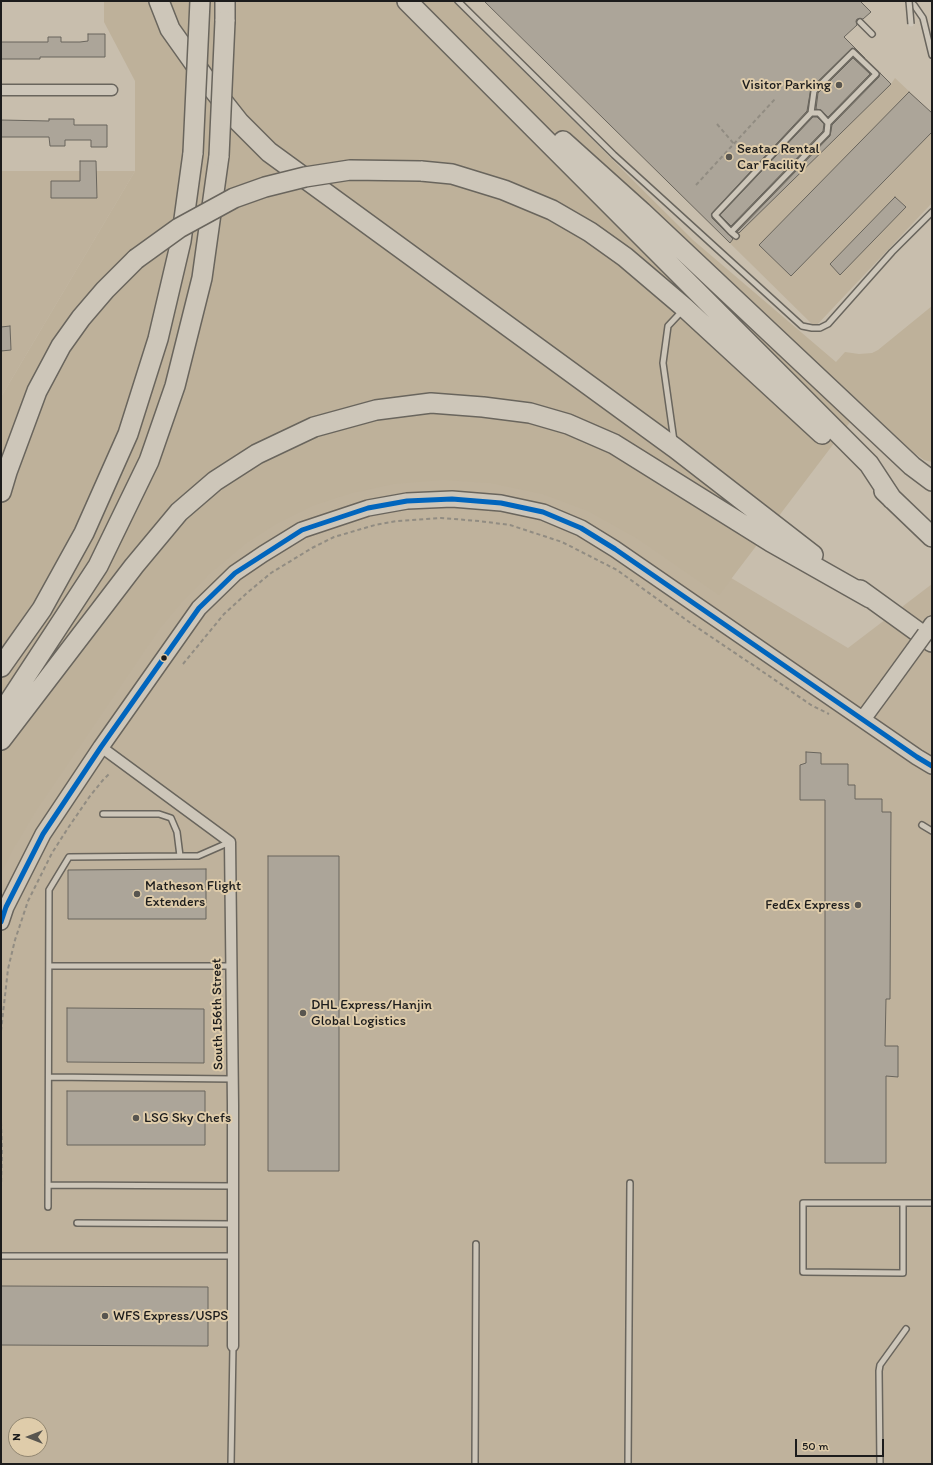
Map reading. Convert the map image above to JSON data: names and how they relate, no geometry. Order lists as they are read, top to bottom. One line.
{"streets":{"street":["South 156th Street"]},"places":["Visitor Parking","Seatac Rental Car Facility","Matheson Flight Extenders","FedEx Express","DHL Express/Hanjin Global Logistics","LSG Sky Chefs","WFS Express/USPS"],"scale_bar":"50 m","north":"left"}
